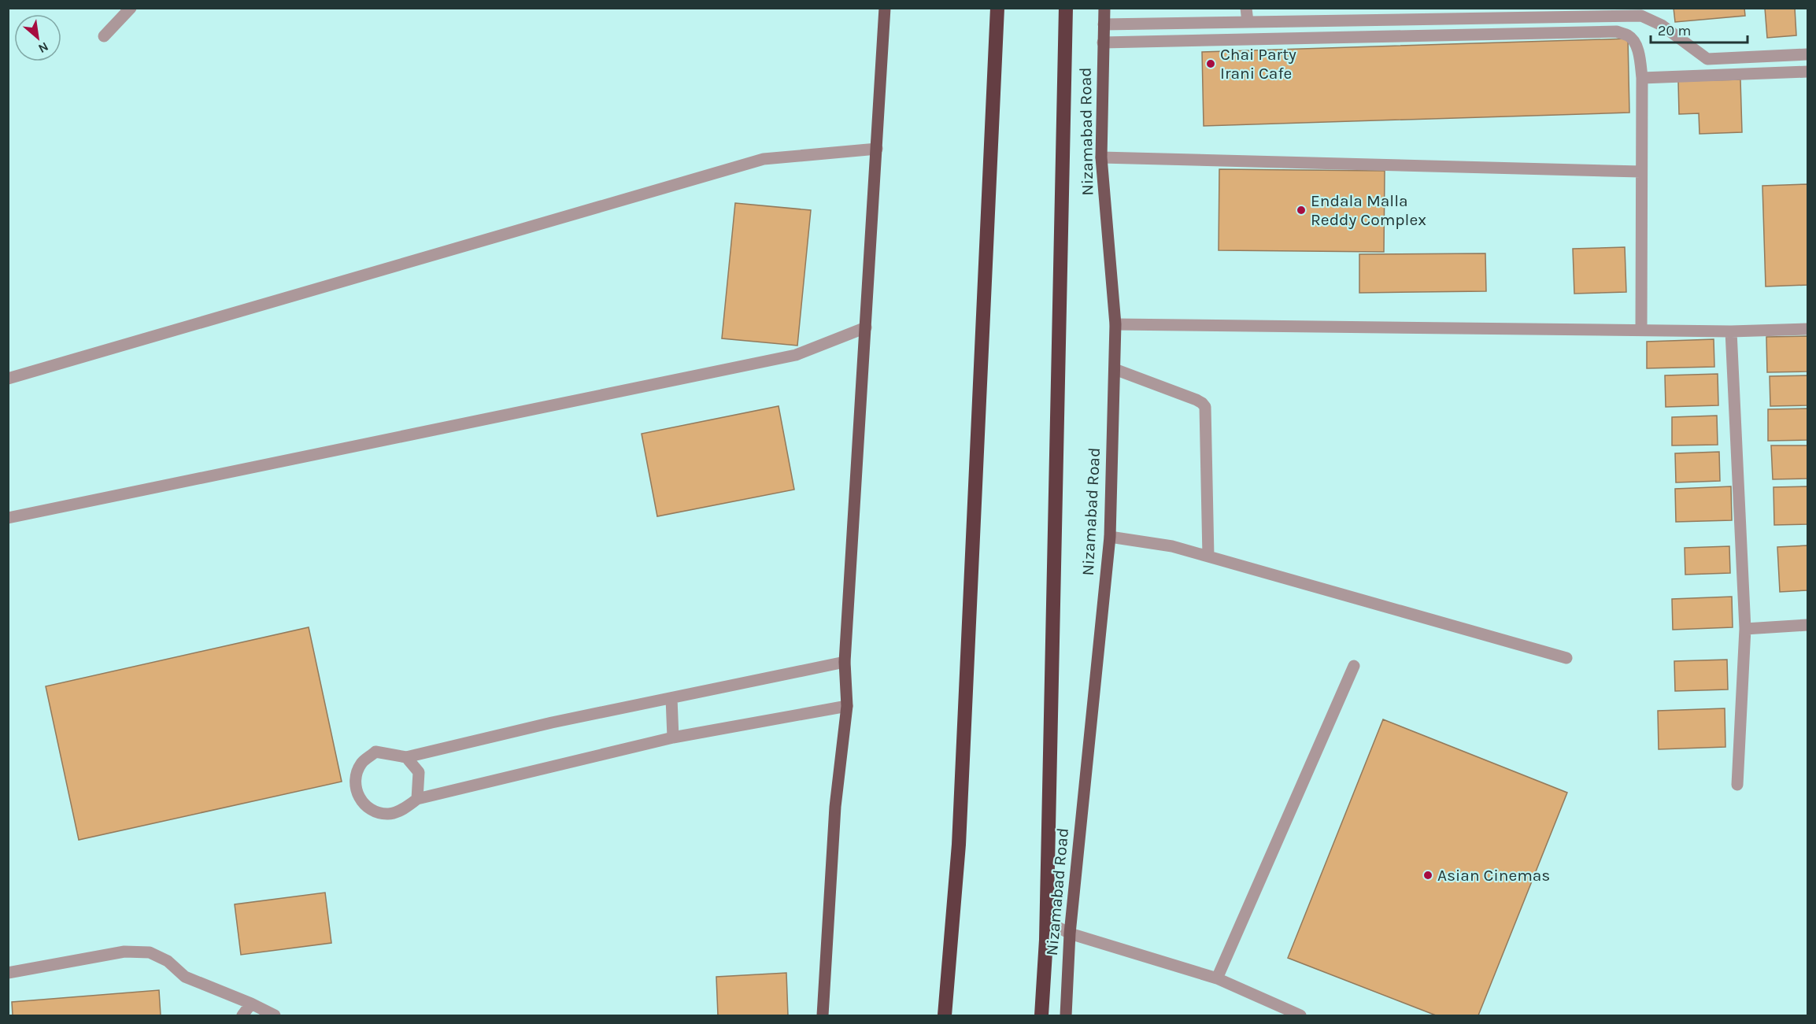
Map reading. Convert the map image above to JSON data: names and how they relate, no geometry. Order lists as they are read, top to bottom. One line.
{"streets":{"highway":["Nizamabad Road"]},"places":["Chai Party Irani Cafe","Endala Malla Reddy Complex","Asian Cinemas"],"scale_bar":"20 m","north":"bottom right"}
